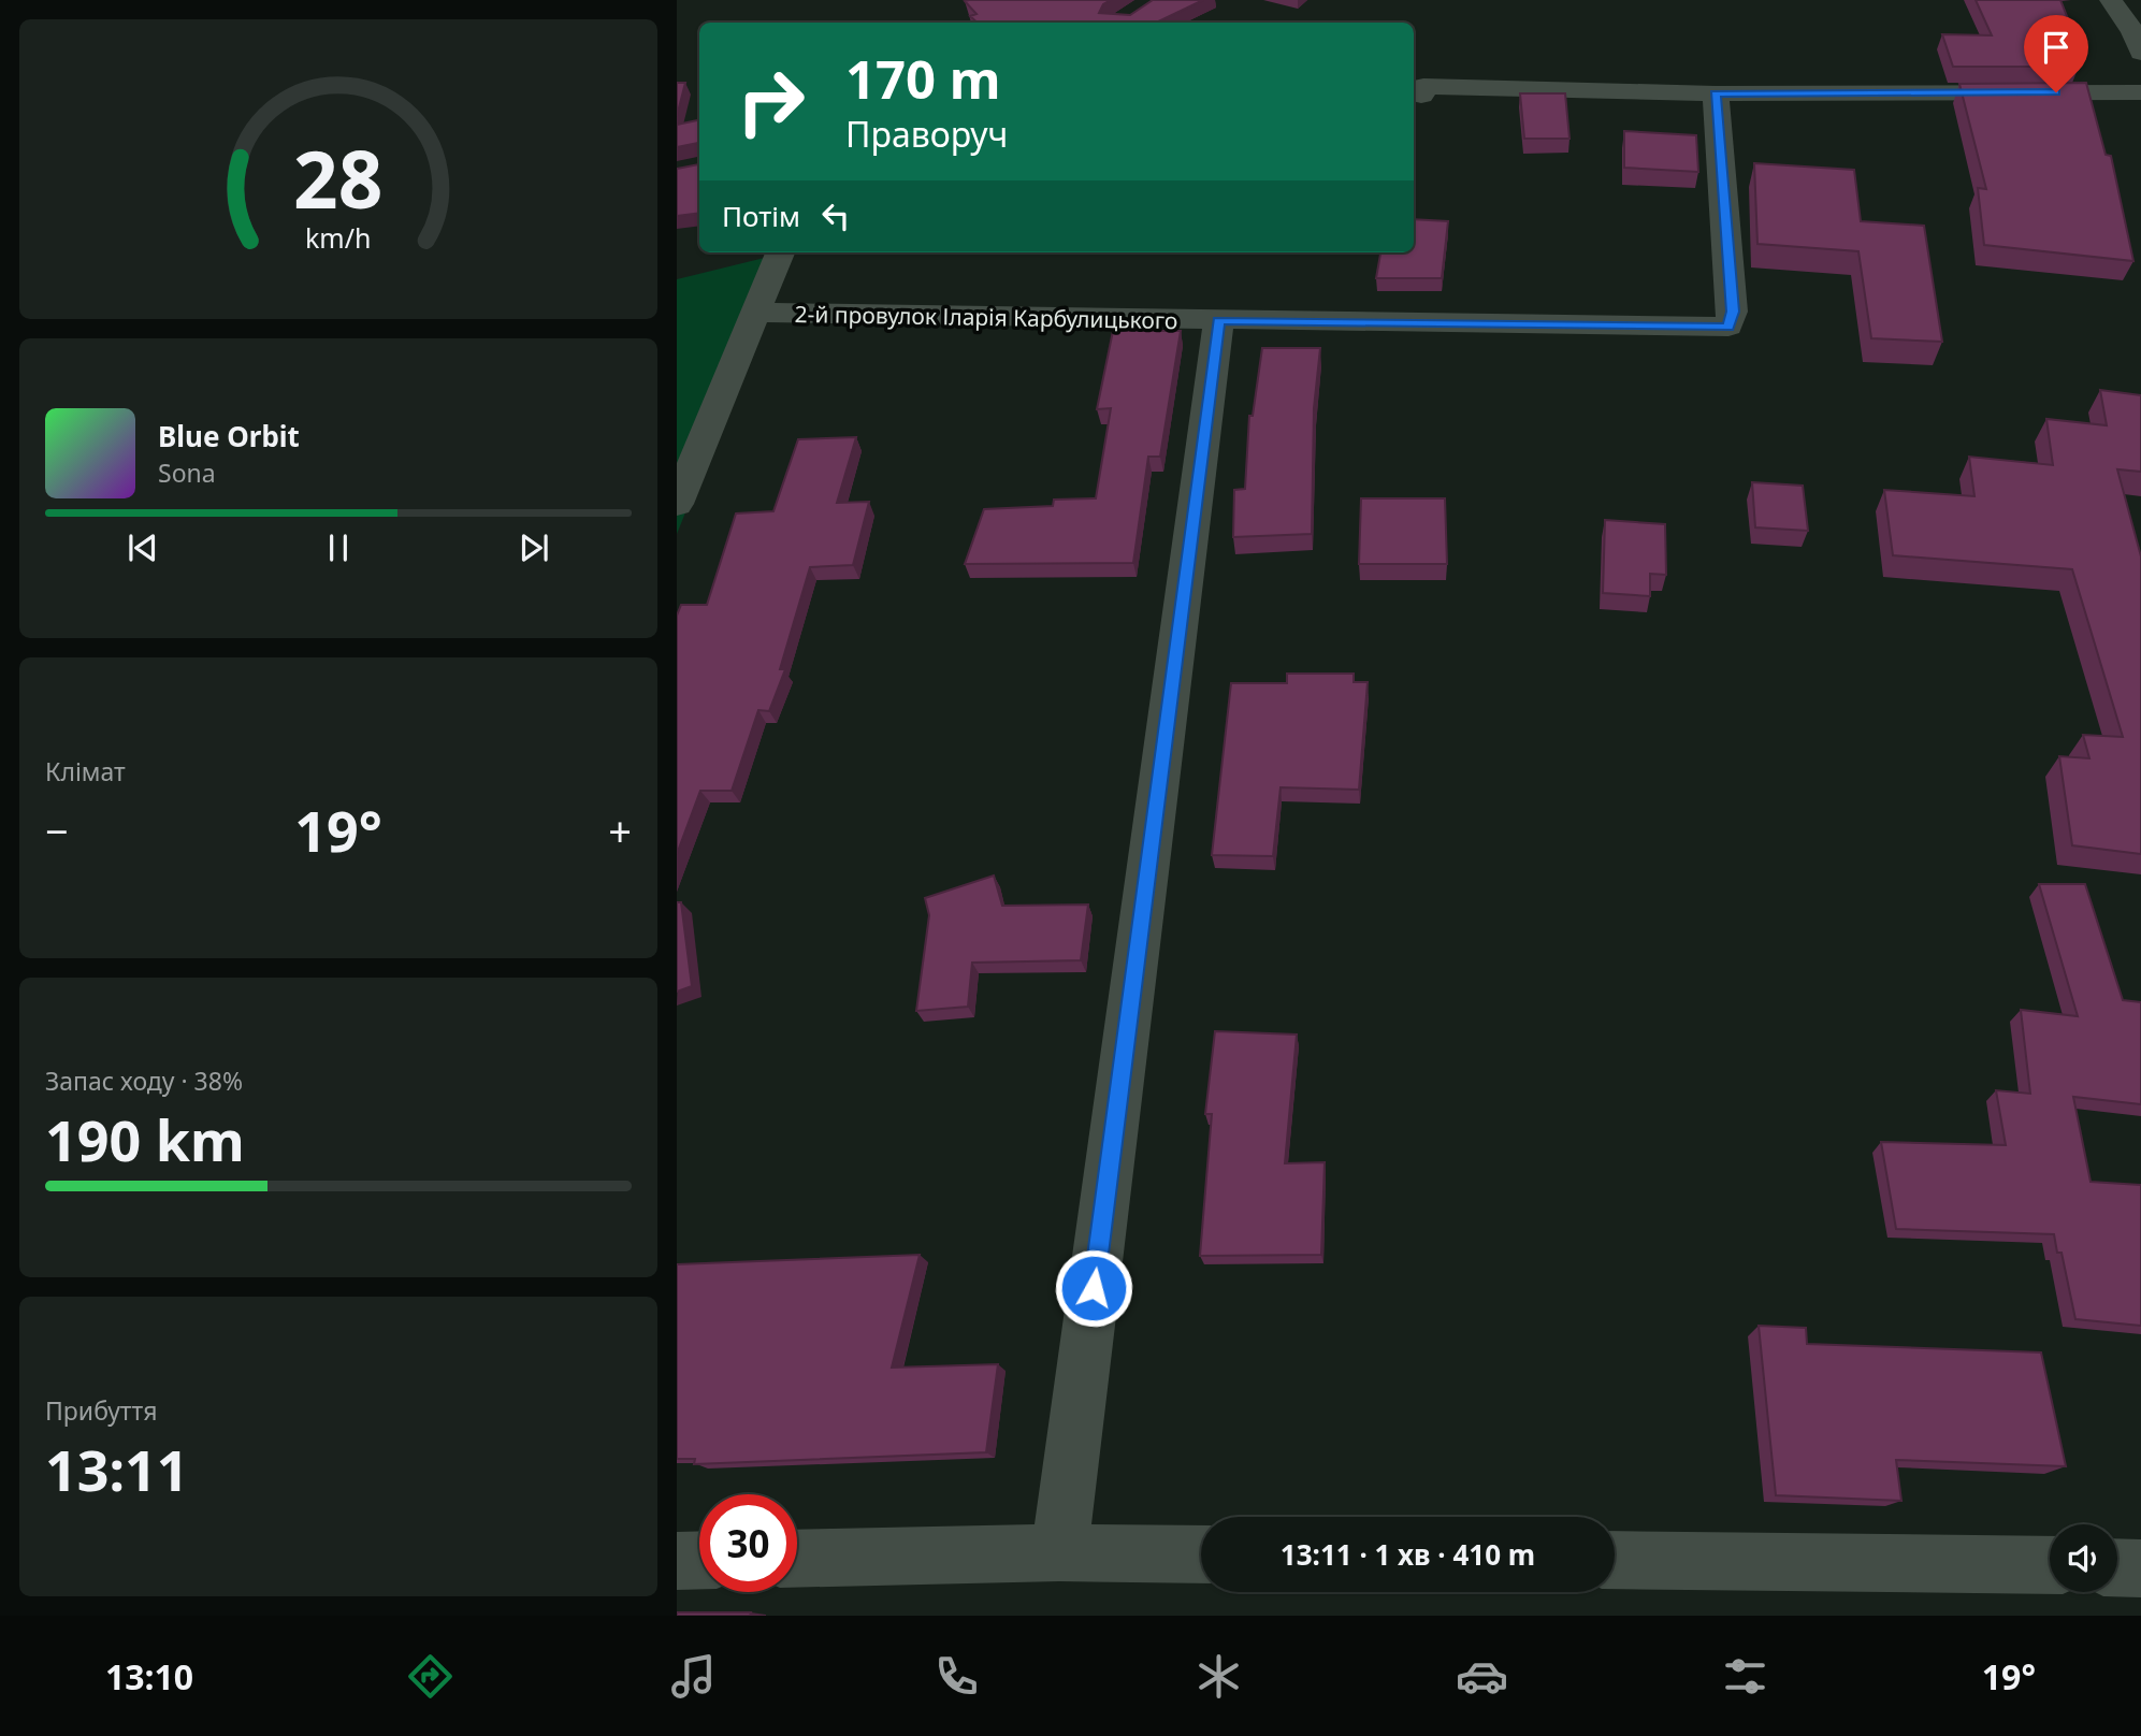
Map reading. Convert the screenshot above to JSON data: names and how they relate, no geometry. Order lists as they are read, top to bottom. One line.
{"streets":{"street":["2-й провулок Іларія Карбулицького"]},"page":{"turn":["170 m","Праворуч"],"then":"Потім","song":["Blue Orbit","Sona"],"tile":["Клімат",["Запас ходу · 38%","190 km"],["Прибуття","13:11"]],"heat":["−","19°","+"],"limit":"30","trip":"13:11 · 1 хв · 410 m","tabs":["13:10","19°"],"gauge":["28","km/h"]}}
